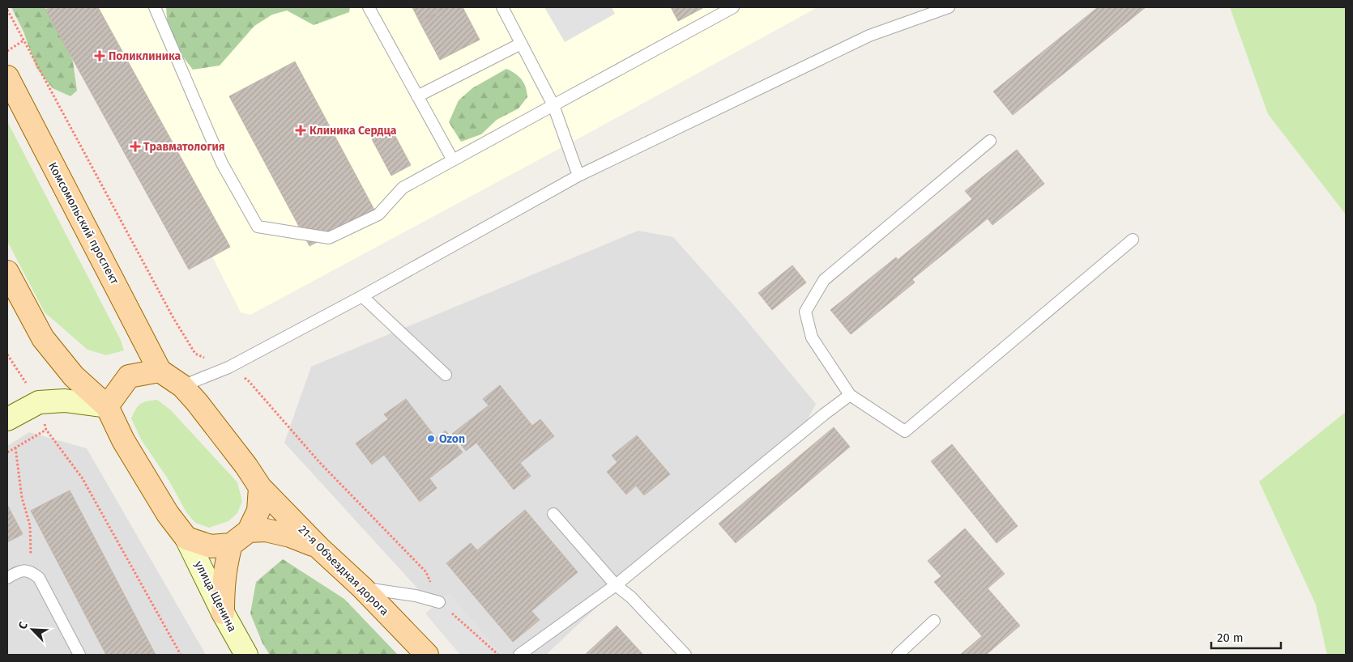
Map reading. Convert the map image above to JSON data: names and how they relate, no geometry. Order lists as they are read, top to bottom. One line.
{"streets":{"main road":["Комсомольский проспект","21-я Объездная дорога","улица Щенина"]},"crossings":[["Комсомольский проспект","21-я Объездная дорога"]],"places":{"health":["Поликлиника","Клиника Сердца","Травматология"],"other":["Ozon"]},"scale_bar":"20 m","north":"top left"}
